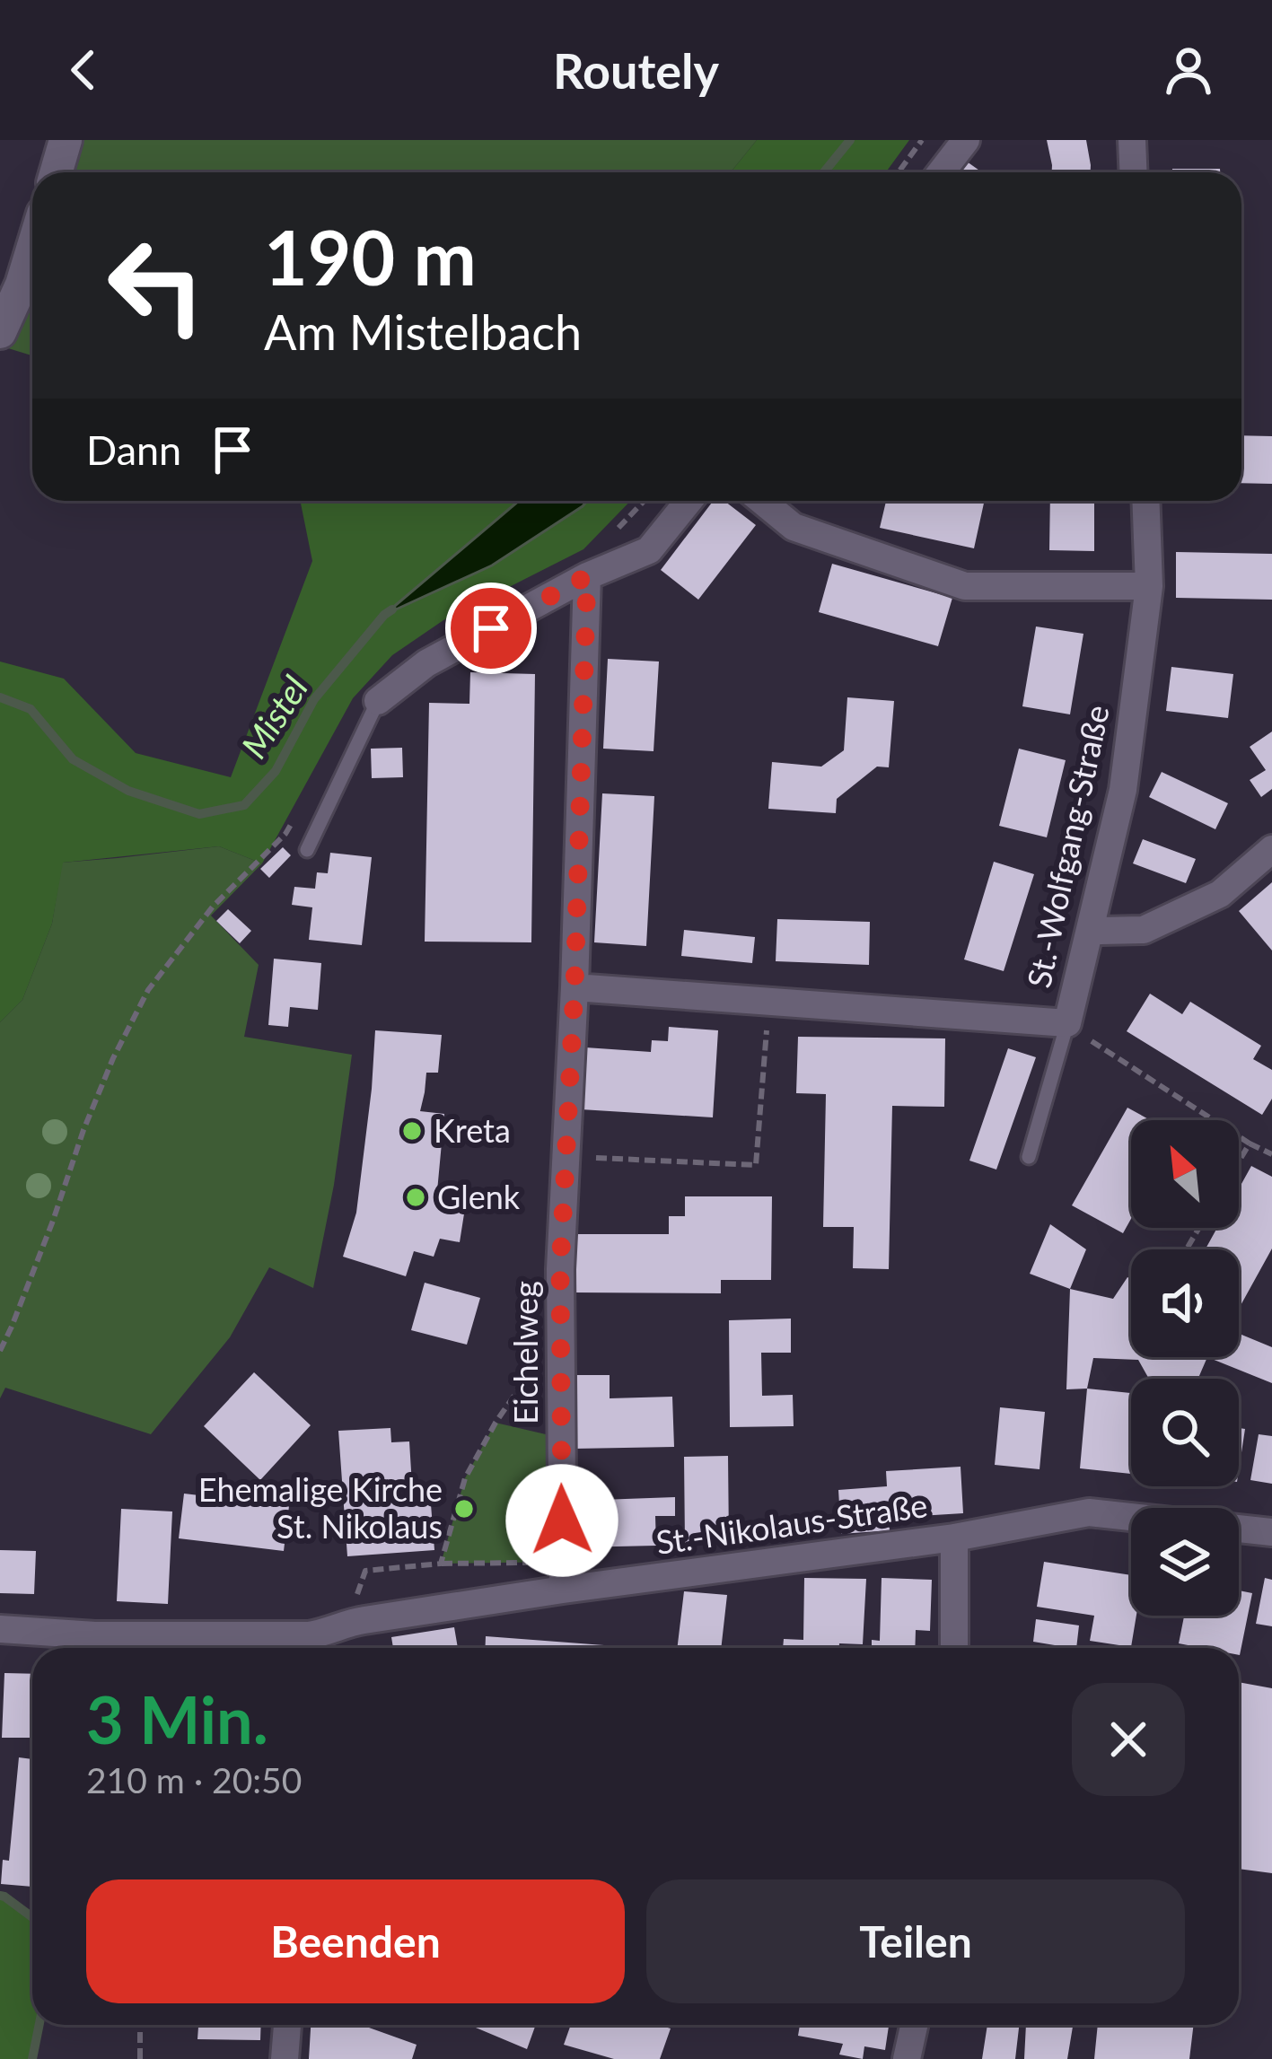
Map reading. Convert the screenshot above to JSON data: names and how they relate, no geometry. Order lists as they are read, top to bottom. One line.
{"streets":{"street":["St.-Wolfgang-Straße","Eichelweg","St.-Nikolaus-Straße"]},"crossings":[["Eichelweg","St.-Nikolaus-Straße"]],"water":["Mistel"],"places":["Kreta","Glenk","Ehemalige Kirche St. Nikolaus"],"north":"top left","page":{"header":"Routely","turn":["190 m","Am Mistelbach"],"then":"Dann","heading":["3 Min.","210 m · 20:50"],"buttons":["Beenden","Teilen"]}}
